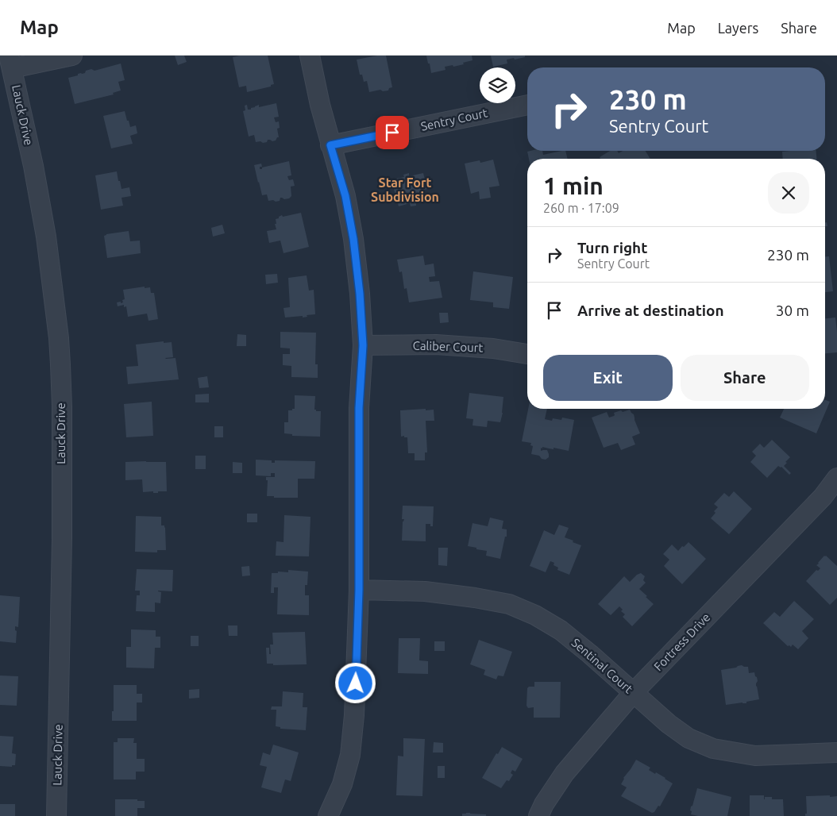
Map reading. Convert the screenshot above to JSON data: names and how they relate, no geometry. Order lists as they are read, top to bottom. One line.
{"streets":{"street":["Lauck Drive","Sentry Court","Caliber Court","Fortress Drive","Sentinal Court"]},"crossings":[["Fortress Drive","Sentinal Court"]],"districts":["Star Fort Subdivision"],"page":{"header":"Map","nav":["Map","Layers","Share"],"turn":["230 m","Sentry Court"],"heading":["1 min","260 m · 17:09"],"list":[{"name":"Turn right","note":"Sentry Court","value":"230 m"},{"name":"Arrive at destination","value":"30 m"}],"buttons":["Exit","Share"]}}
